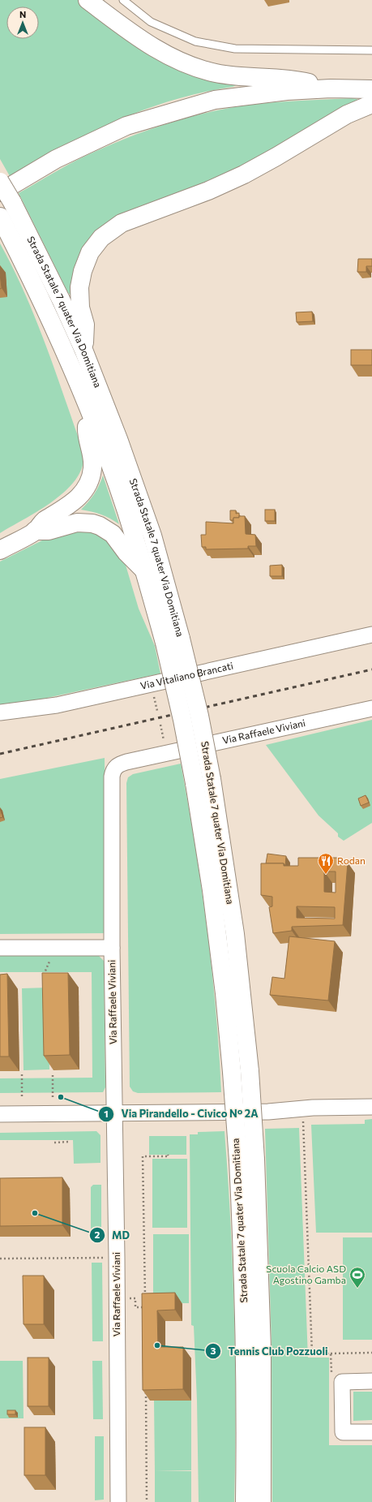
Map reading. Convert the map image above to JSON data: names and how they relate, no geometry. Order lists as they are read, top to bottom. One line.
{"streets":{"highway":["Strada Statale 7 quater Via Domitiana"],"street":["Via Vitaliano Brancati","Via Raffaele Viviani"]},"places":{"restaurant":["Rodan"],"other":["Via Pirandello - Civico N° 2A","MD","Tennis Club Pozzuoli"],"sports":["Scuola Calcio ASD Agostino Gamba"]},"north":"top"}
